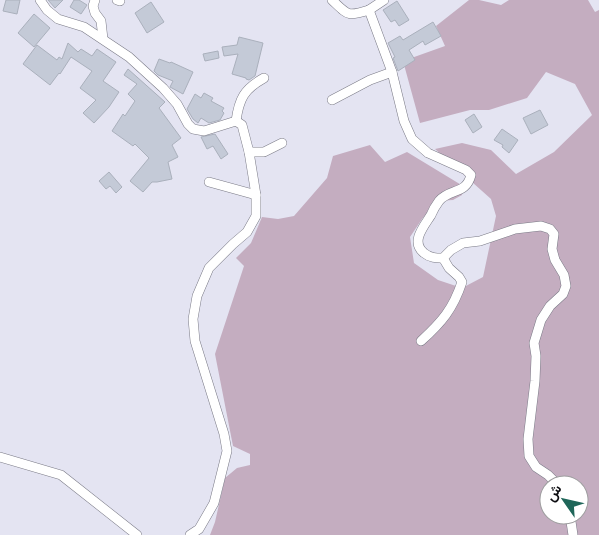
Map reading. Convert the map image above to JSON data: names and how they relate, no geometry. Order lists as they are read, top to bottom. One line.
{"north":"top left"}
